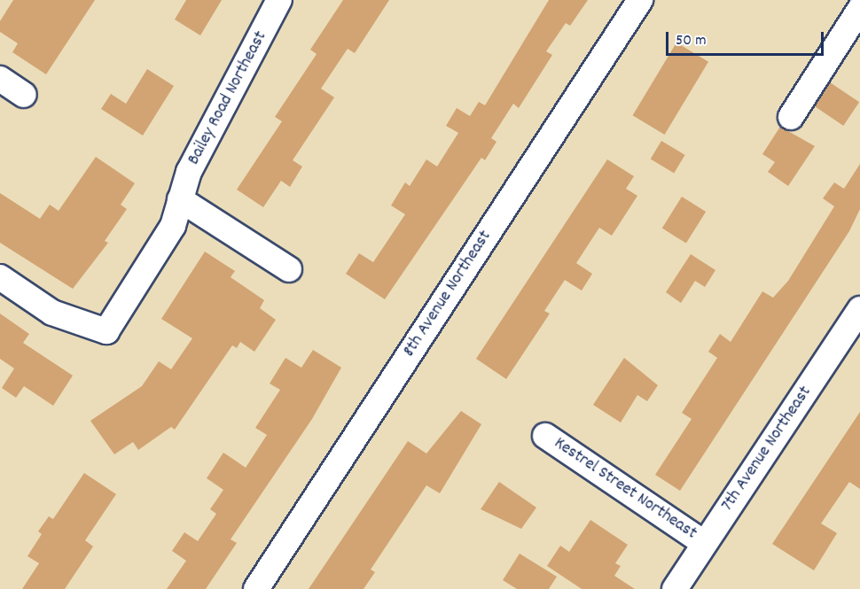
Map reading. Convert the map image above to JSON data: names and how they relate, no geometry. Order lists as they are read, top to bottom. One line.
{"streets":{"street":["Bailey Road Northeast","8th Avenue Northeast","7th Avenue Northeast","Kestrel Street Northeast"]},"crossings":[["7th Avenue Northeast","Kestrel Street Northeast"]],"scale_bar":"50 m"}
